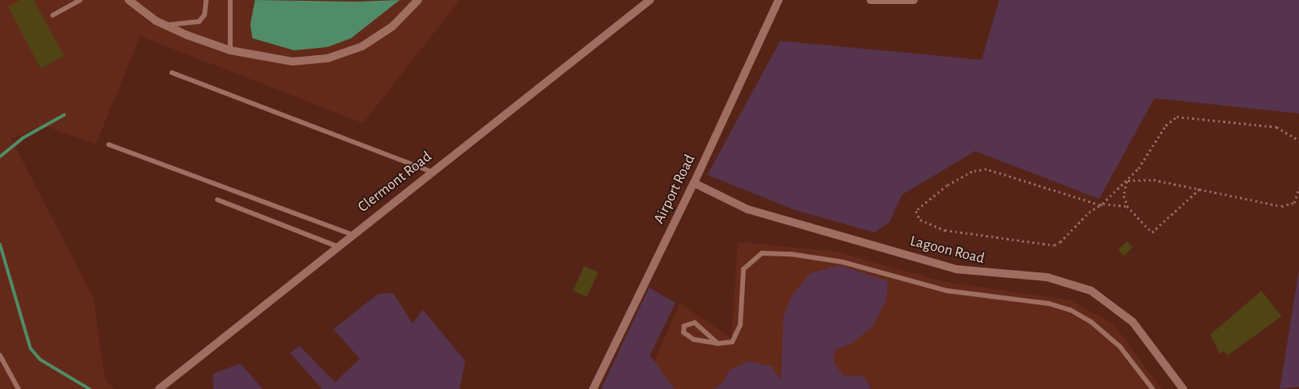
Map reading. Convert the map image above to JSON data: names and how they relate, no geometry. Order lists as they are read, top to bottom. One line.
{"streets":{"street":["Clermont Road","Airport Road","Lagoon Road"]},"crossings":[["Airport Road","Lagoon Road"]]}
